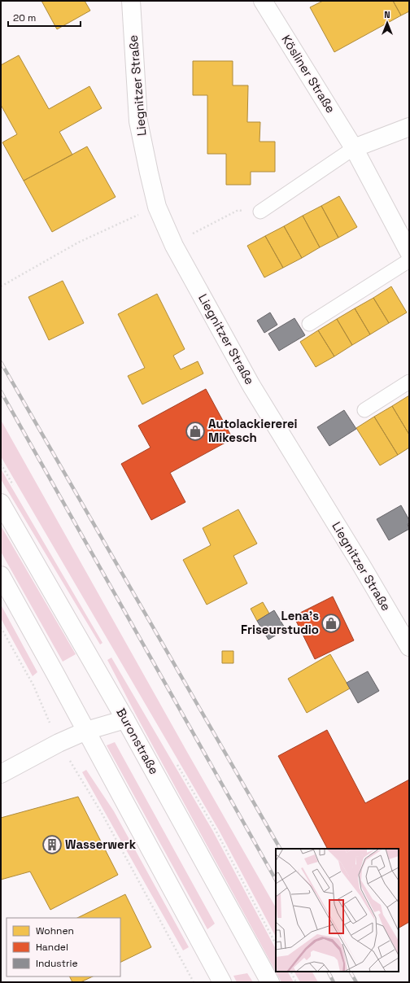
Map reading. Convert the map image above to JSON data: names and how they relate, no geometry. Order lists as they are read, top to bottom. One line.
{"streets":{"street":["Kösliner Straße","Liegnitzer Straße","Buronstraße"]},"places":{"shop":["Autolackiererei Mikesch","Lena's Friseurstudio"],"building":["Wasserwerk"]},"legend":["Wohnen","Handel","Industrie"],"scale_bar":"20 m","north":"top"}
